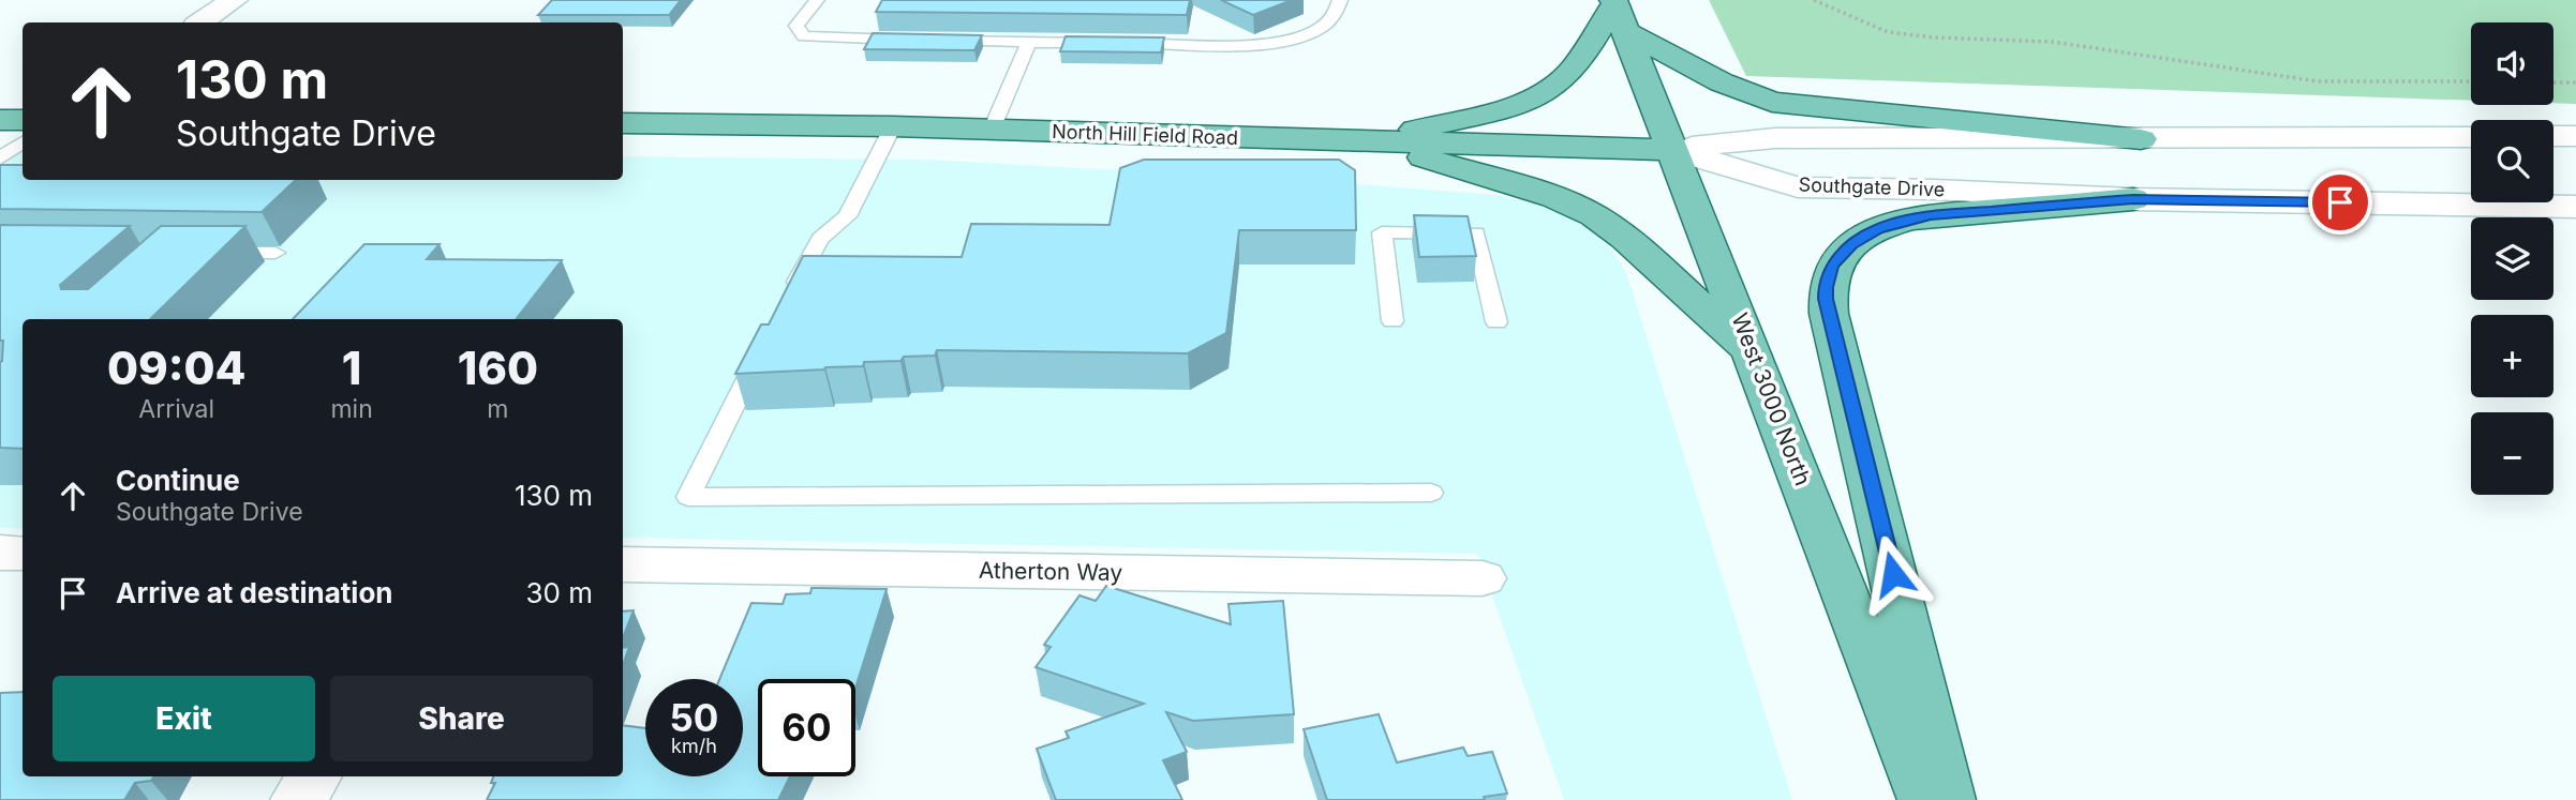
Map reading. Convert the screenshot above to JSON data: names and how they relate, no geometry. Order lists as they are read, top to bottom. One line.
{"streets":{"main road":["North Hill Field Road","Southgate Drive","West 3000 North","Atherton Way"]},"crossings":[["North Hill Field Road","Southgate Drive"],["North Hill Field Road","West 3000 North"],["Southgate Drive","West 3000 North"]],"page":{"map_buttons":["+","−"],"turn":["130 m","Southgate Drive"],"eta":["09:04","Arrival","1","min","160","m"],"list":[{"name":"Continue","note":"Southgate Drive","value":"130 m"},{"name":"Arrive at destination","value":"30 m"}],"buttons":["Exit","Share"],"speed":"50 km/h","limit":"60"}}
